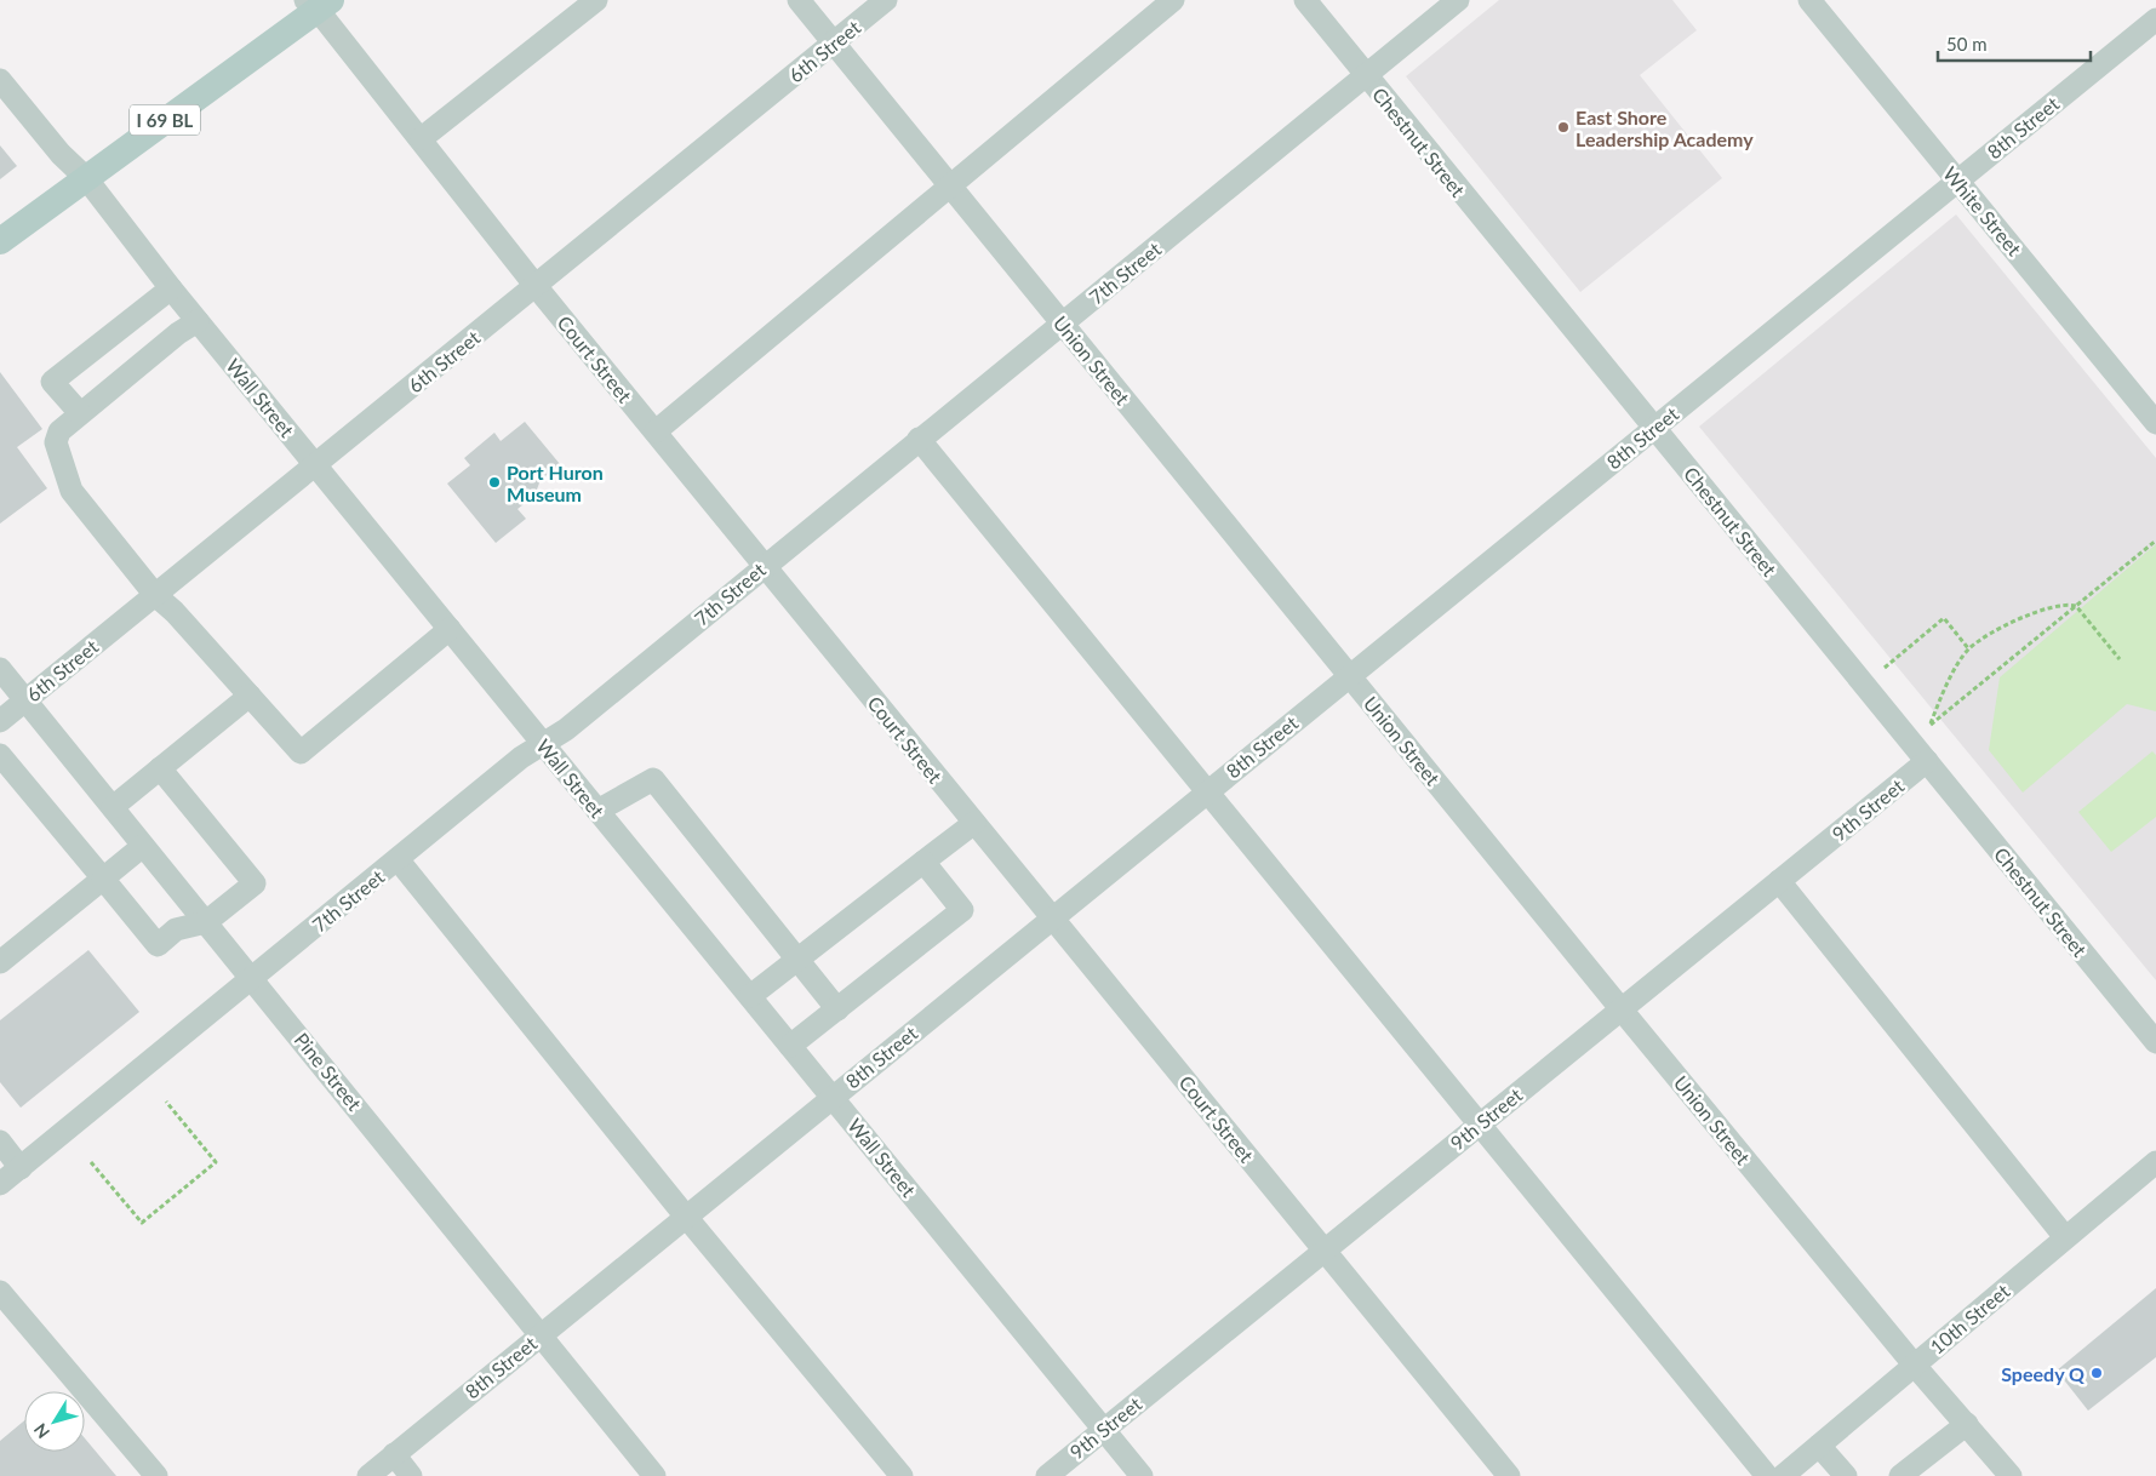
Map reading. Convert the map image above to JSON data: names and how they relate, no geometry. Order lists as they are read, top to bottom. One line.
{"streets":{"main road":["I 69 BL"],"street":["6th Street","8th Street","Chestnut Street","White Street","7th Street","Court Street","Union Street","Wall Street","9th Street","Pine Street","10th Street"]},"crossings":[["6th Street","Court Street"],["6th Street","Union Street"],["6th Street","Wall Street"],["6th Street","Pine Street"],["I 69 BL","Court Street"],["I 69 BL","Wall Street"],["8th Street","Chestnut Street"],["8th Street","White Street"],["8th Street","Court Street"],["8th Street","Union Street"],["8th Street","Wall Street"],["8th Street","Pine Street"],["Chestnut Street","7th Street"],["Chestnut Street","9th Street"],["7th Street","Court Street"],["7th Street","Union Street"],["7th Street","Wall Street"],["7th Street","Pine Street"],["Court Street","9th Street"],["Union Street","9th Street"],["Union Street","10th Street"],["Wall Street","9th Street"]],"places":["East Shore Leadership Academy","Port Huron Museum","Speedy Q"],"scale_bar":"50 m","north":"bottom left"}
